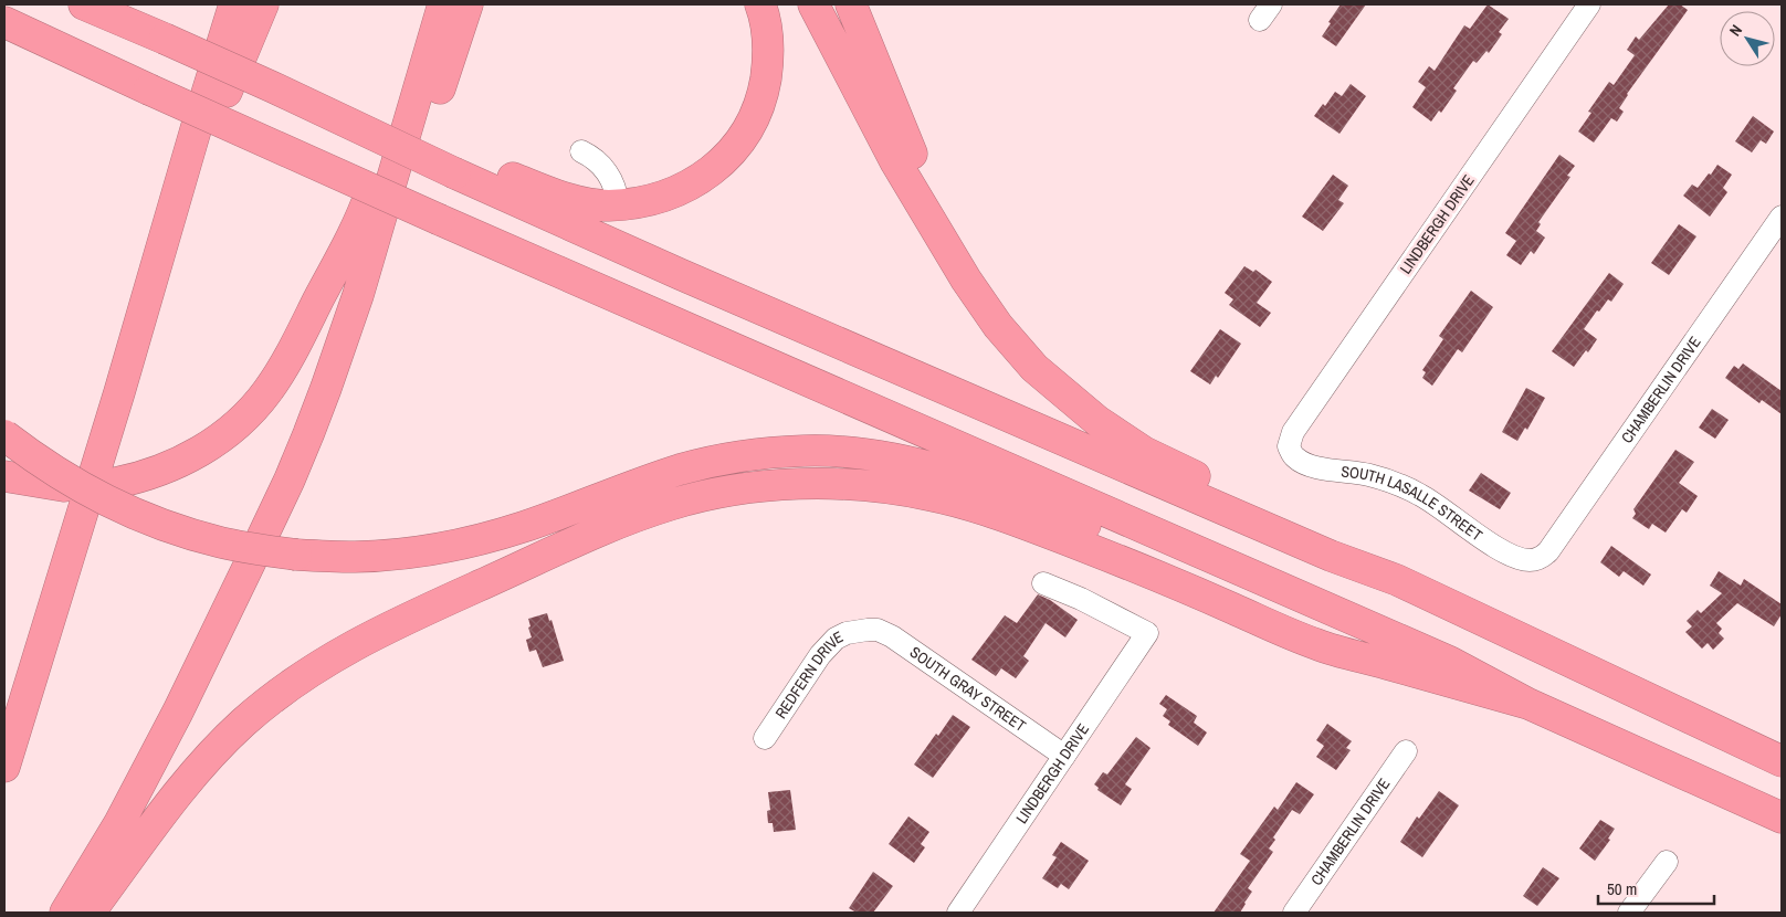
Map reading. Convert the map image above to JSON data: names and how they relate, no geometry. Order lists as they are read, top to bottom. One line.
{"streets":{"street":["LINDBERGH DRIVE","CHAMBERLIN DRIVE","SOUTH LASALLE STREET","REDFERN DRIVE","SOUTH GRAY STREET"]},"crossings":[["LINDBERGH DRIVE","SOUTH LASALLE STREET"],["LINDBERGH DRIVE","SOUTH GRAY STREET"],["CHAMBERLIN DRIVE","SOUTH LASALLE STREET"],["REDFERN DRIVE","SOUTH GRAY STREET"]],"scale_bar":"50 m","north":"top left"}
